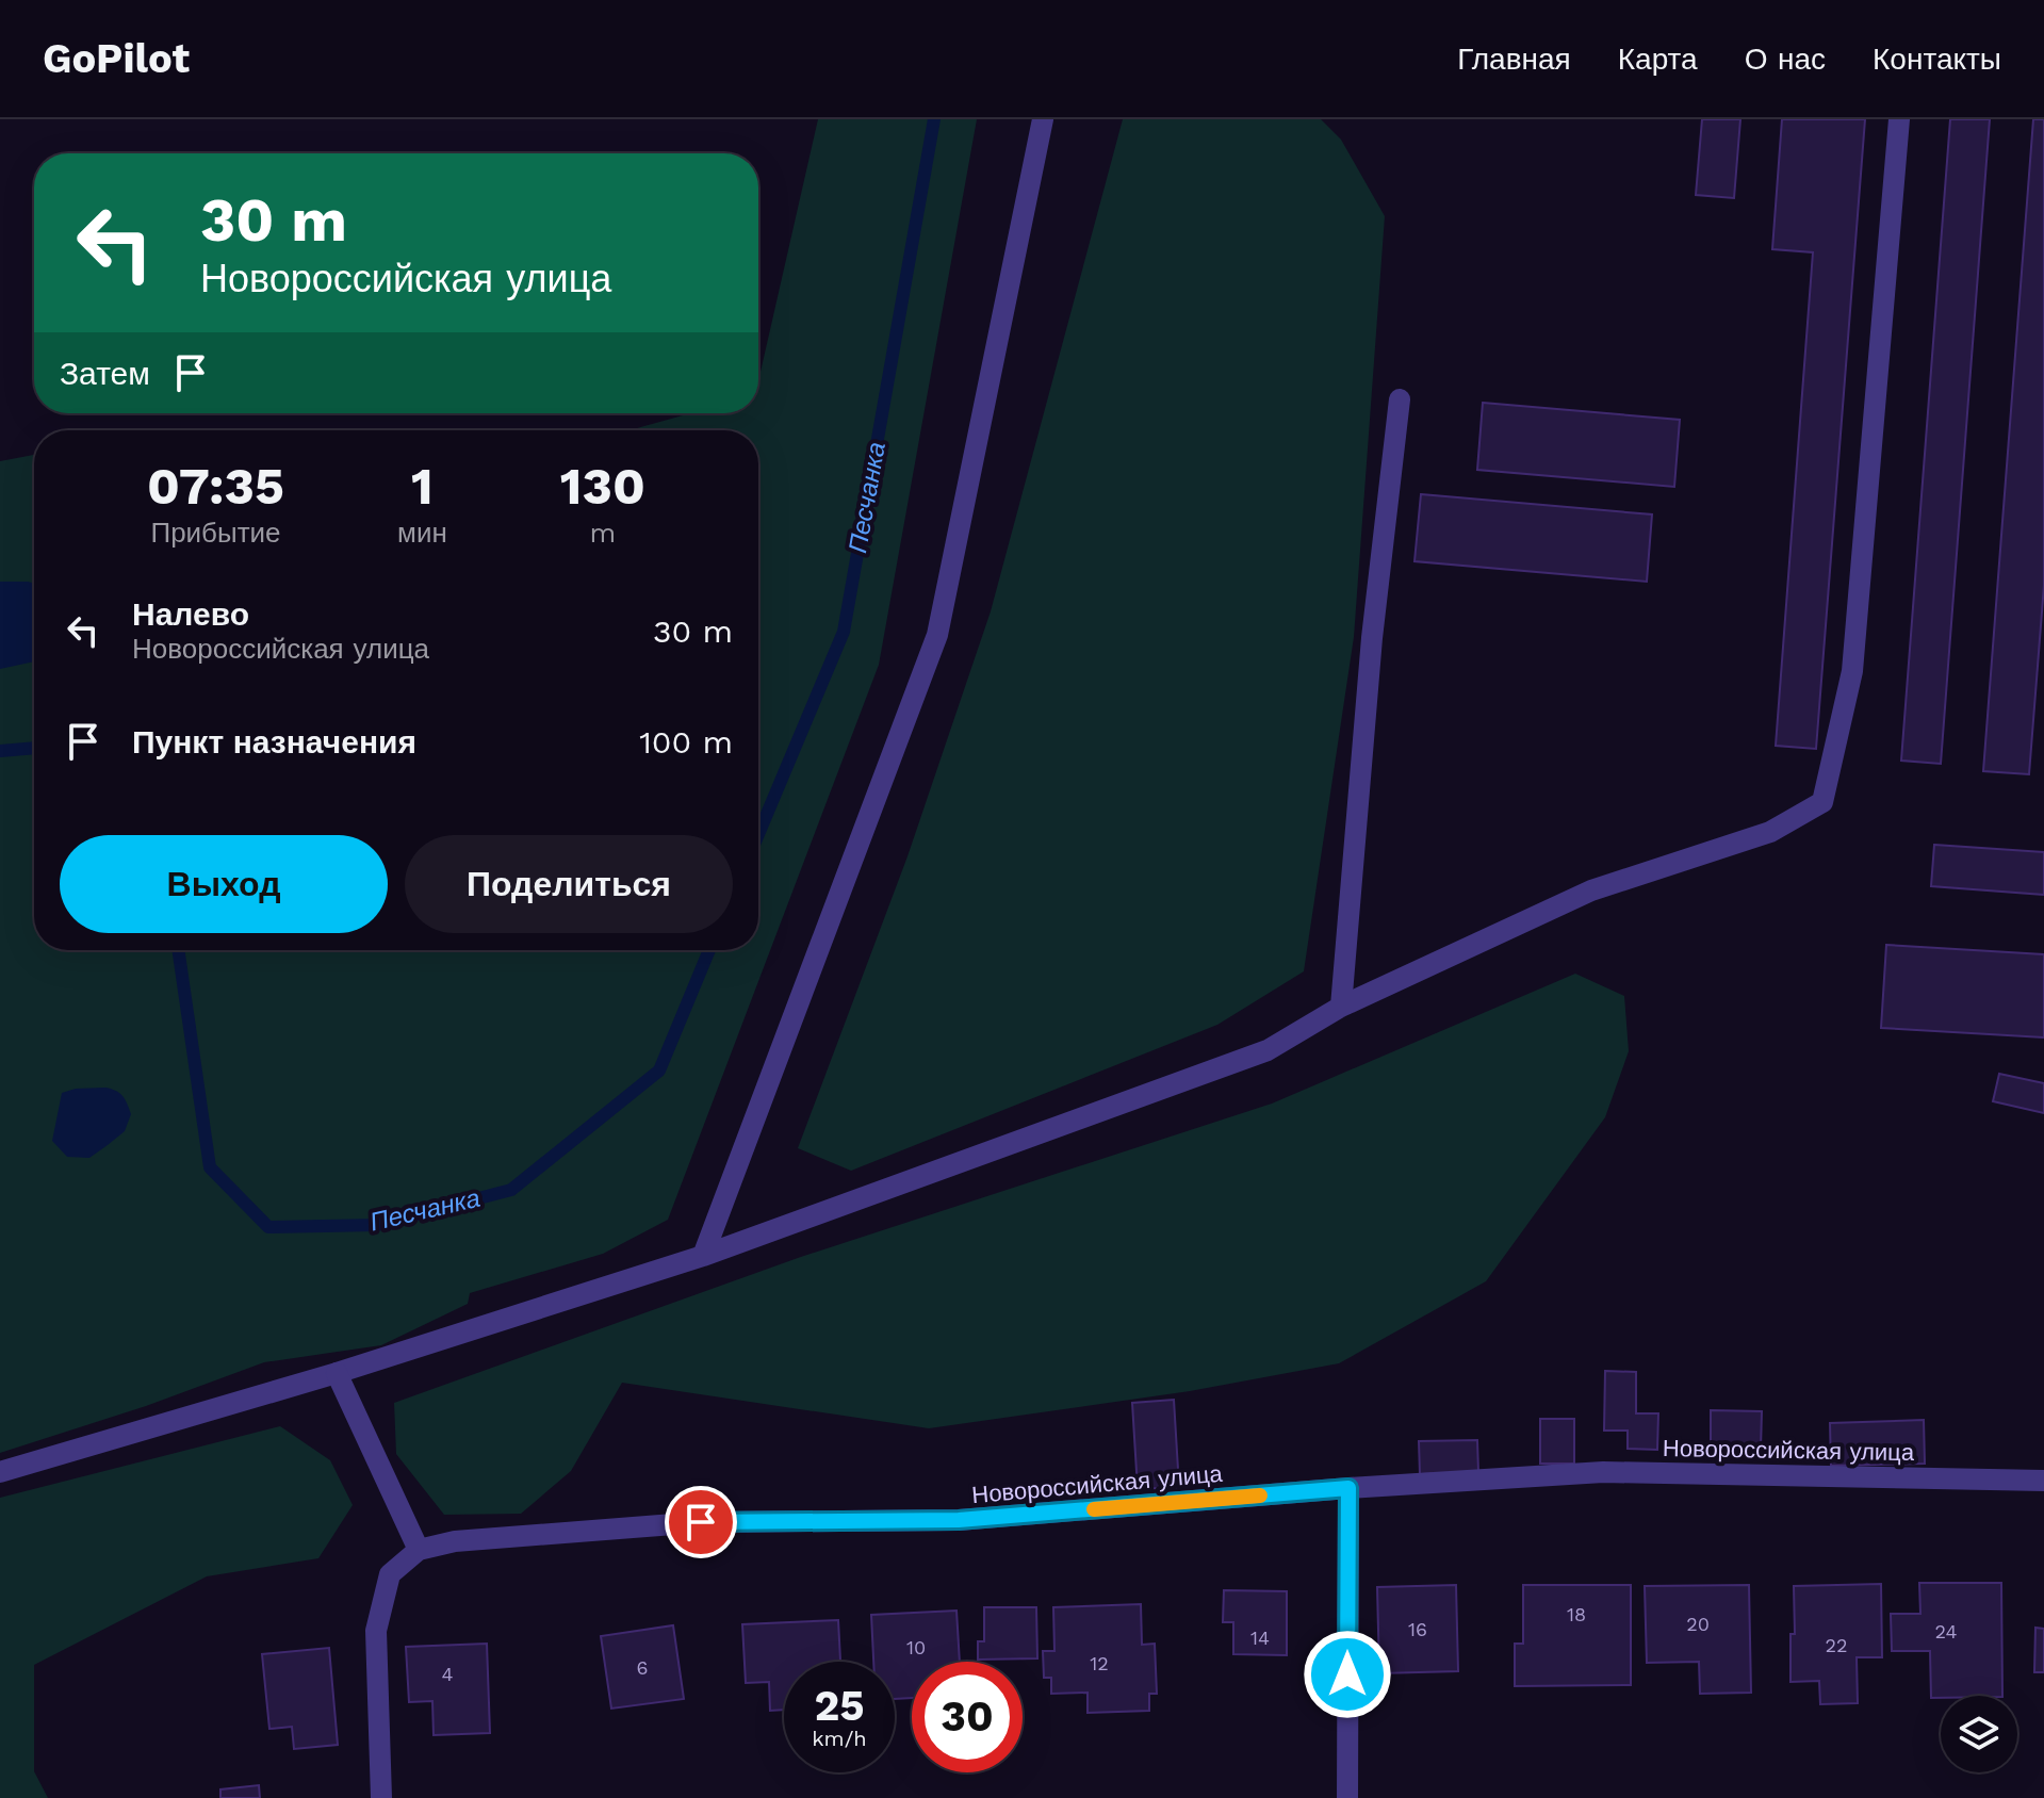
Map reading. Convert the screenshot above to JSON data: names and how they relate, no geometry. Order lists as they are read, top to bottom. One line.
{"streets":{"street":["Новороссийская улица"]},"water":["Песчанка"],"house_numbers":["18","20","16","24","14","22","10","12","6","4"],"page":{"header":"GoPilot","nav":["Главная","Карта","О нас","Контакты"],"turn":["30 m","Новороссийская улица"],"then":"Затем","eta":["07:35","Прибытие","1","мин","130","m"],"list":[{"name":"Налево","note":"Новороссийская улица","value":"30 m"},{"name":"Пункт назначения","value":"100 m"}],"buttons":["Выход","Поделиться"],"speed":"25 km/h","limit":"30"}}
